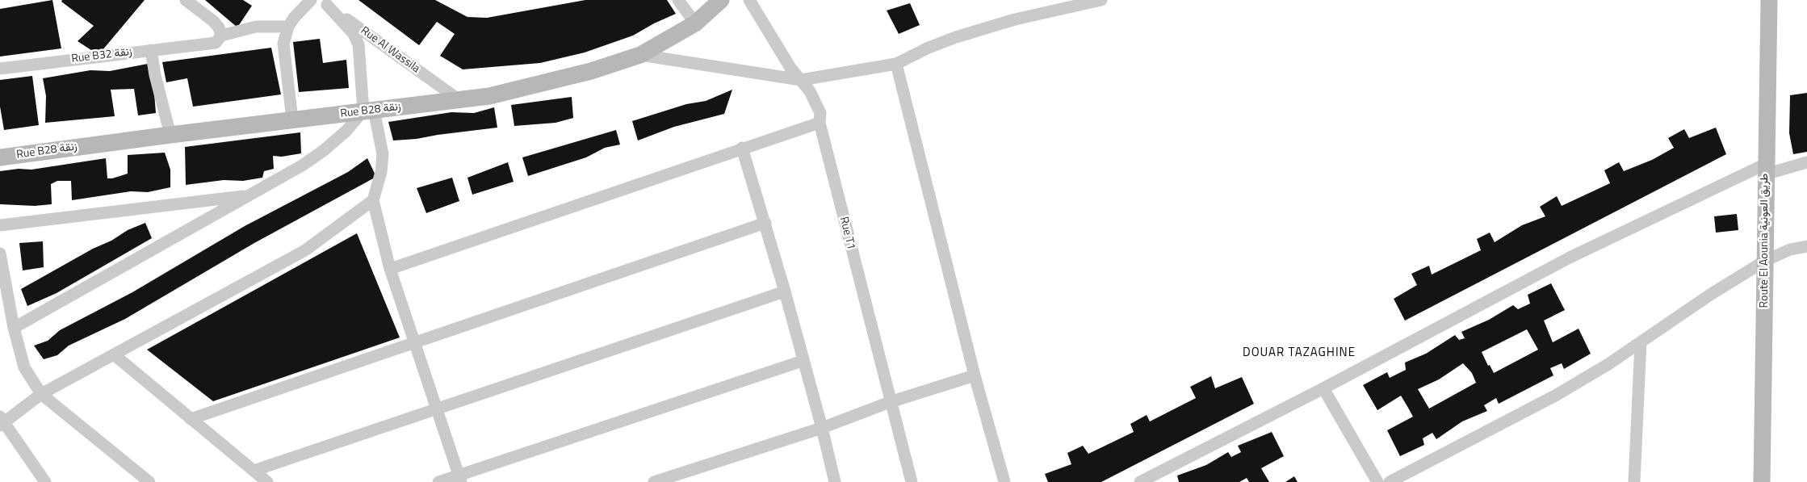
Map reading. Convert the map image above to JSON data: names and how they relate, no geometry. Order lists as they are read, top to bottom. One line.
{"streets":{"street":["Rue Al Wassila","Rue B32 زنقة","Rue B28 زنقة","Rue T1","Route El Aounia طريق العونية"]},"crossings":[["Rue Al Wassila","Rue B28 زنقة"]],"districts":["DOUAR TAZAGHINE"]}
